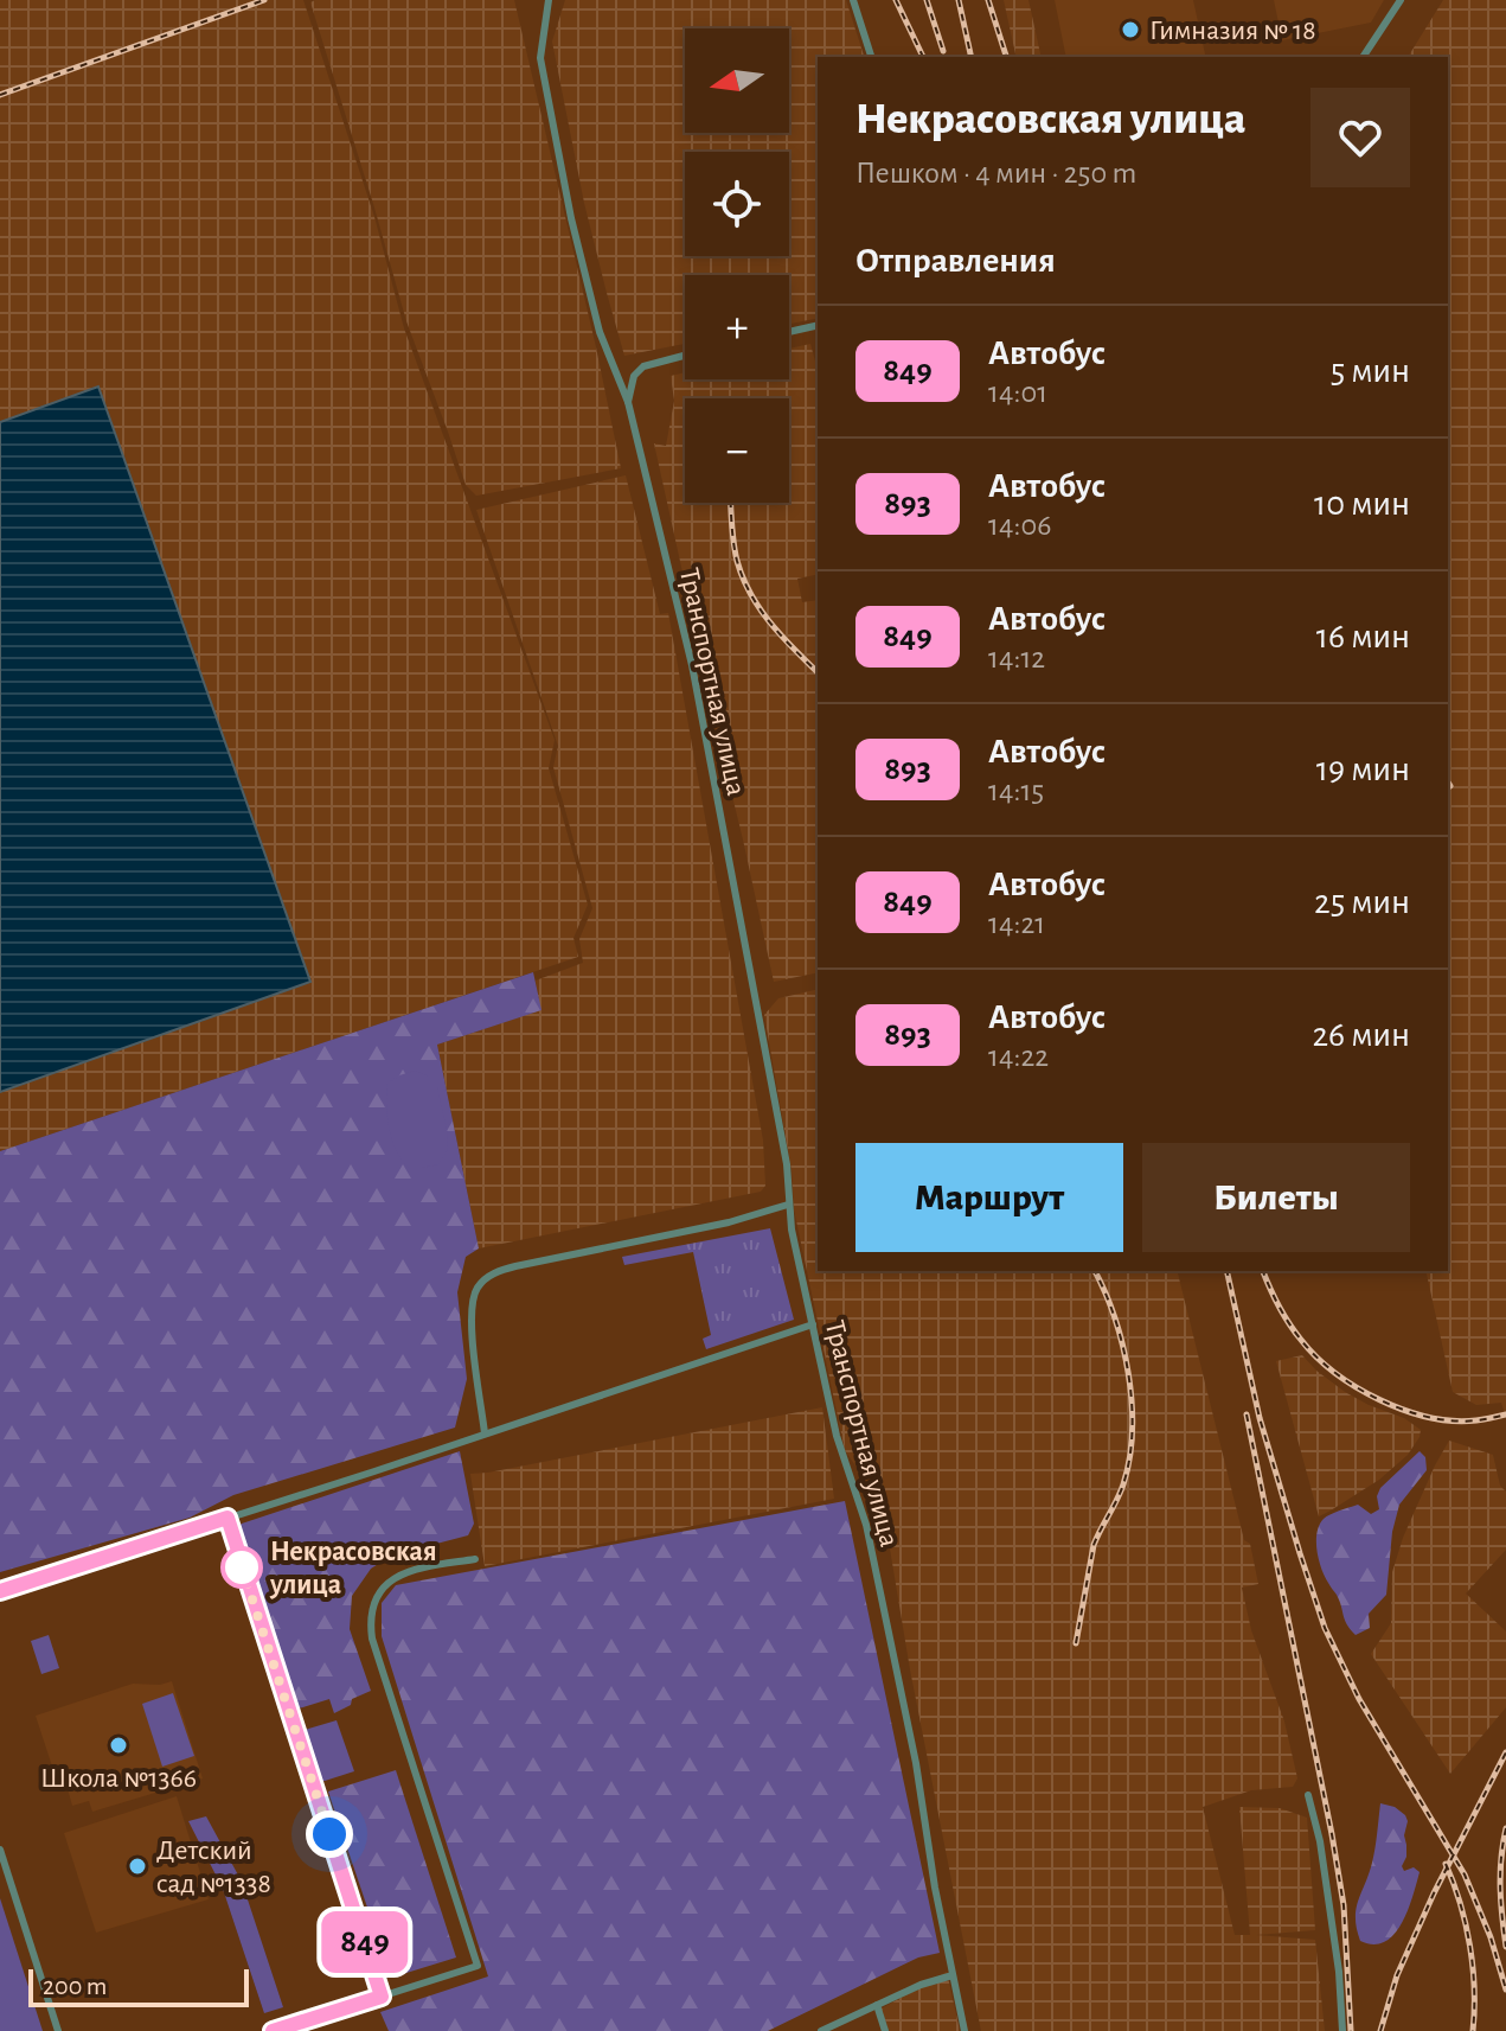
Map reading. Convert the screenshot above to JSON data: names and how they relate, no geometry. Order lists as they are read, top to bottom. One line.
{"streets":{"street":["Транспортная улица"]},"places":["Гимназия № 18","Некрасовская улица","Школа №1366","Детский сад №1338"],"lines":["bus line 849"],"scale_bar":"200 m","north":"left","page":{"on_map":"849","map_buttons":["+","−"],"heading":[["Некрасовская улица","Пешком · 4 мин · 250 m"],"Отправления"],"list":[{"mark":"849","name":"Автобус","note":"14:01","value":"5 мин"},{"mark":"893","name":"Автобус","note":"14:06","value":"10 мин"},{"mark":"849","name":"Автобус","note":"14:12","value":"16 мин"},{"mark":"893","name":"Автобус","note":"14:15","value":"19 мин"},{"mark":"849","name":"Автобус","note":"14:21","value":"25 мин"},{"mark":"893","name":"Автобус","note":"14:22","value":"26 мин"}],"buttons":["Маршрут","Билеты"],"scale":"200 m"}}
